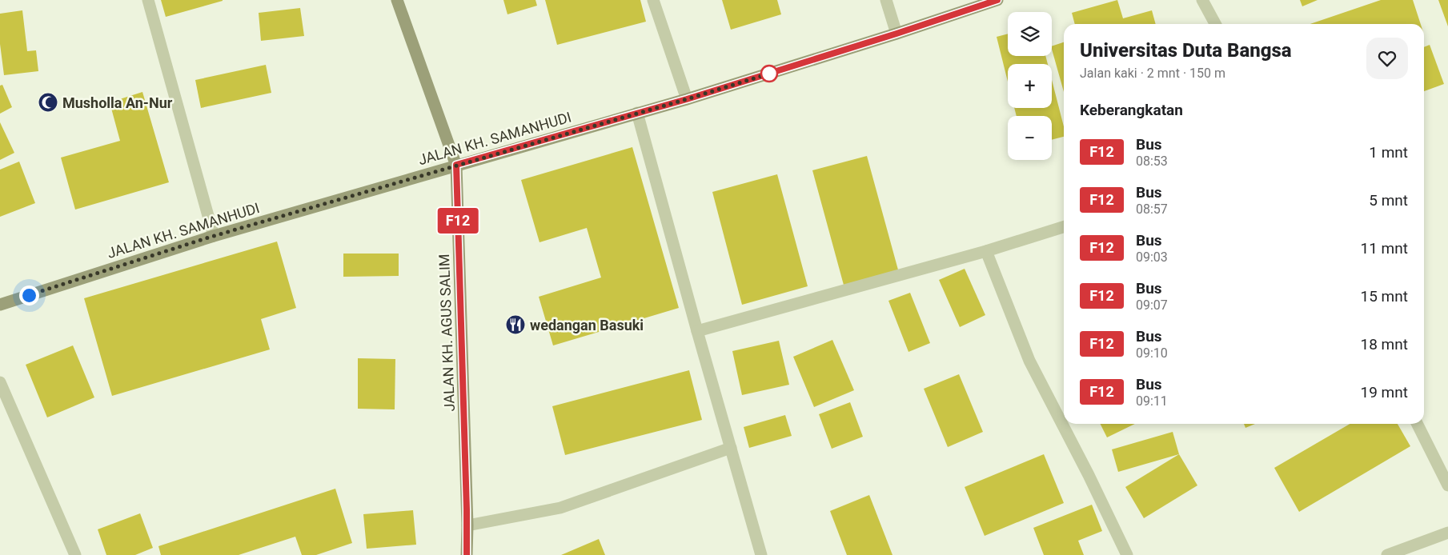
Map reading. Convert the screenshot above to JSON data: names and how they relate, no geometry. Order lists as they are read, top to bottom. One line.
{"streets":{"main road":["JALAN KH. SAMANHUDI","JALAN KH. AGUS SALIM"]},"crossings":[["JALAN KH. SAMANHUDI","JALAN KH. AGUS SALIM"]],"places":{"mosque":["Musholla An-Nur"],"restaurant":["wedangan Basuki"]},"lines":["bus line F12"],"page":{"on_map":"F12","map_buttons":["+","−"],"heading":[["Universitas Duta Bangsa","Jalan kaki · 2 mnt · 150 m"],"Keberangkatan"],"list":[{"mark":"F12","name":"Bus","note":"08:53","value":"1 mnt"},{"mark":"F12","name":"Bus","note":"08:57","value":"5 mnt"},{"mark":"F12","name":"Bus","note":"09:03","value":"11 mnt"},{"mark":"F12","name":"Bus","note":"09:07","value":"15 mnt"},{"mark":"F12","name":"Bus","note":"09:10","value":"18 mnt"},{"mark":"F12","name":"Bus","note":"09:11","value":"19 mnt"}]}}
